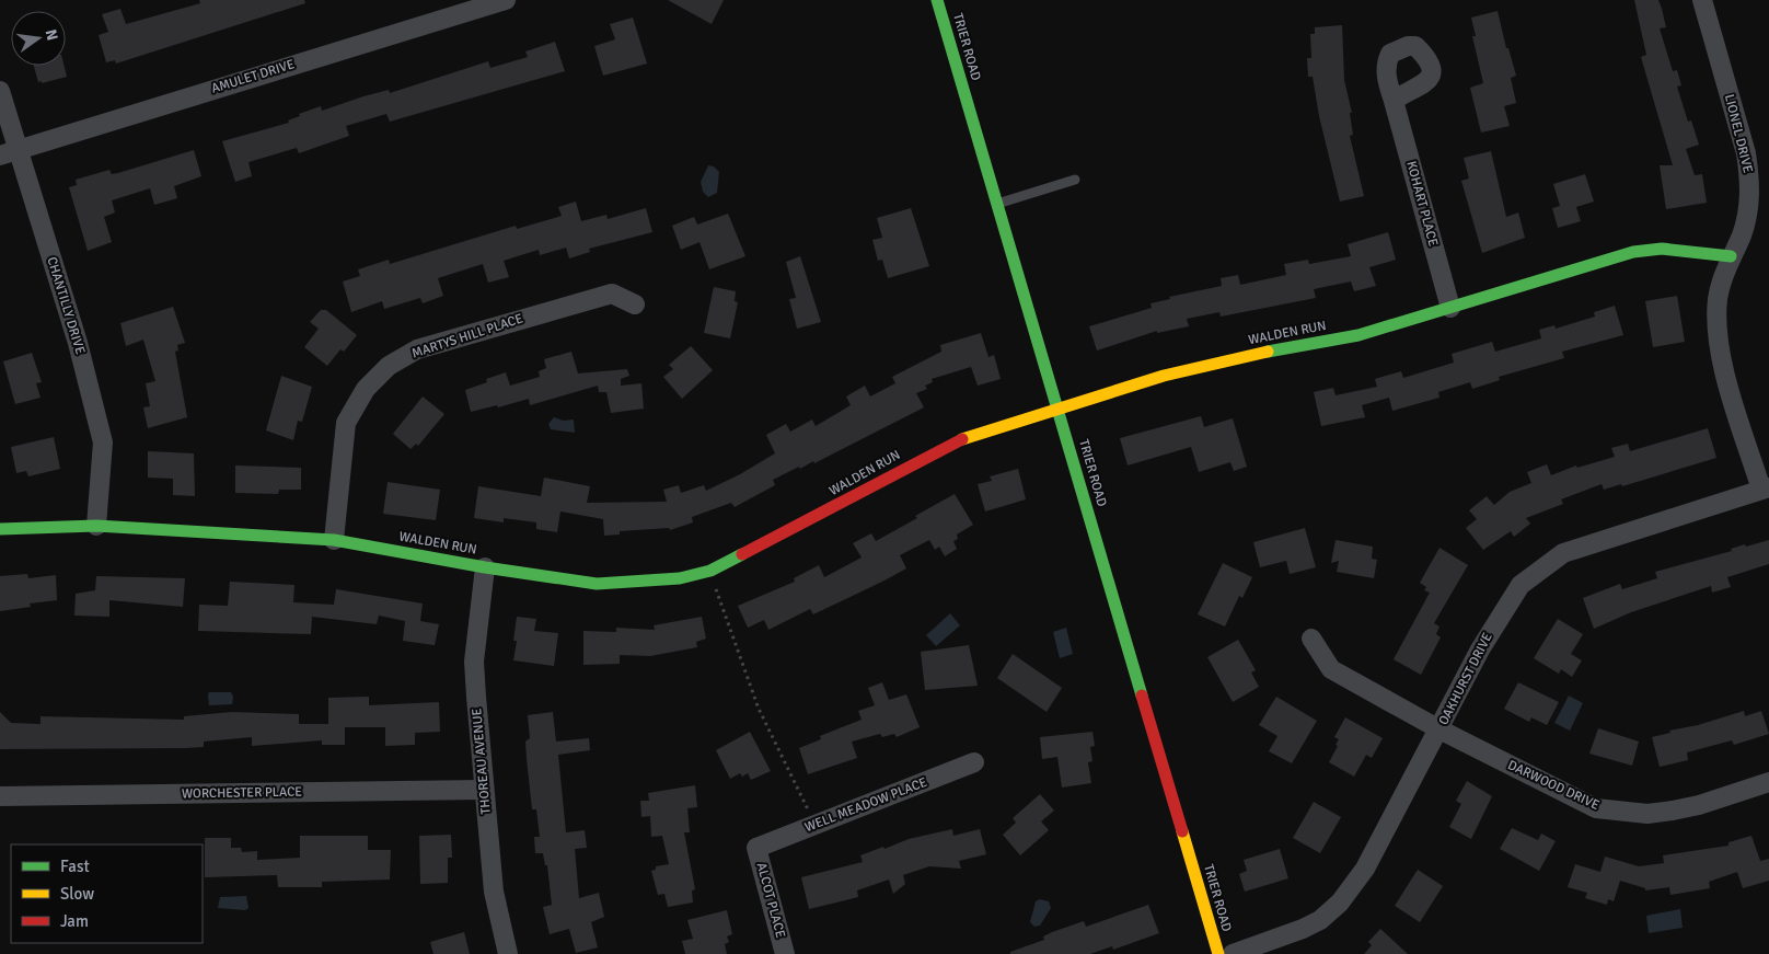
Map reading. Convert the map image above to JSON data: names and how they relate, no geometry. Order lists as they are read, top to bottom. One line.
{"streets":{"street":["TRIER ROAD","AMULET DRIVE","LIONEL DRIVE","KOHART PLACE","CHANTILLY DRIVE","WALDEN RUN","MARTYS HILL PLACE","OAKHURST DRIVE","THOREAU AVENUE","DARWOOD DRIVE","WORCHESTER PLACE","WELL MEADOW PLACE","ALCOT PLACE"]},"crossings":[["TRIER ROAD","WALDEN RUN"],["AMULET DRIVE","CHANTILLY DRIVE"],["LIONEL DRIVE","WALDEN RUN"],["LIONEL DRIVE","OAKHURST DRIVE"],["KOHART PLACE","WALDEN RUN"],["CHANTILLY DRIVE","WALDEN RUN"],["WALDEN RUN","MARTYS HILL PLACE"],["WALDEN RUN","THOREAU AVENUE"],["OAKHURST DRIVE","DARWOOD DRIVE"],["THOREAU AVENUE","WORCHESTER PLACE"],["WELL MEADOW PLACE","ALCOT PLACE"]],"legend":["Fast","Slow","Jam"],"north":"right"}
